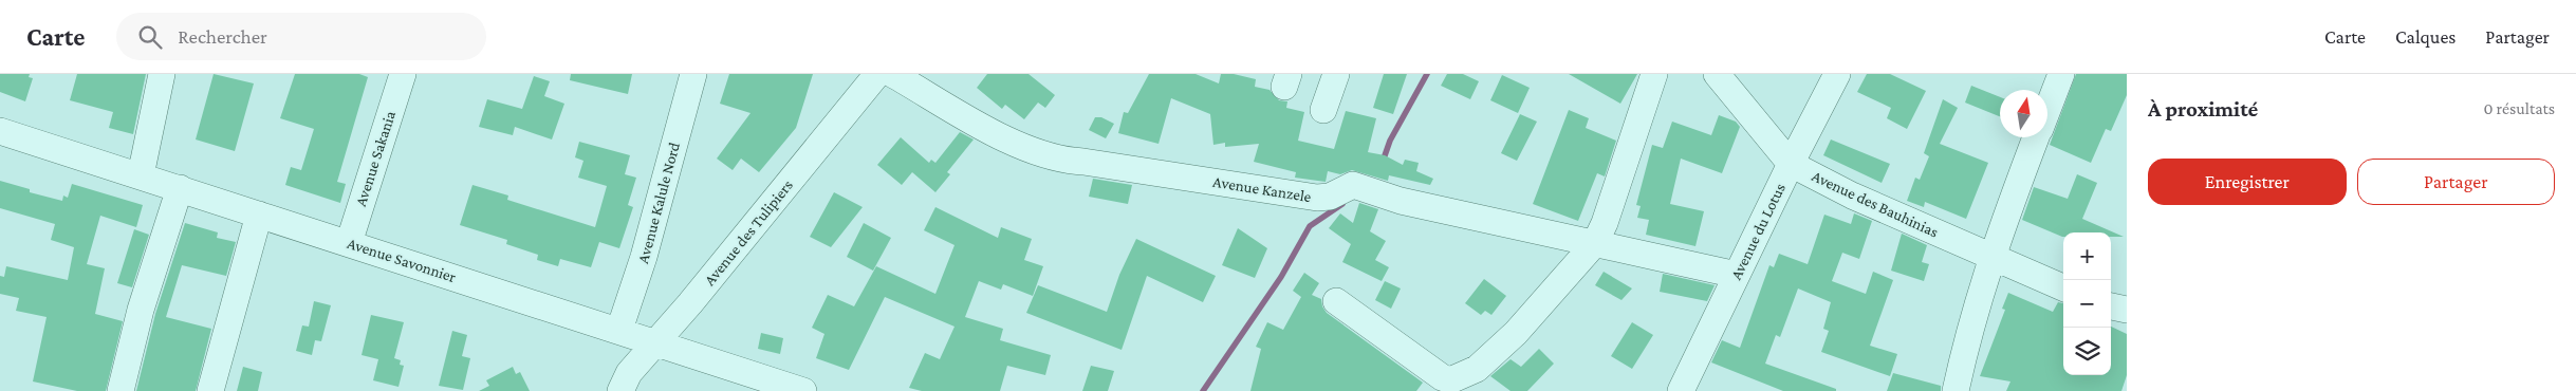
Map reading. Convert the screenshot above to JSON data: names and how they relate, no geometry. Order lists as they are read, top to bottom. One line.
{"streets":{"street":["Avenue Sakania","Avenue Kanzele","Avenue Kalule Nord","Avenue des Bauhinias","Avenue du Lotus","Avenue des Tulipiers","Avenue Savonnier"]},"crossings":[["Avenue Sakania","Avenue Savonnier"],["Avenue Kanzele","Avenue du Lotus"],["Avenue Kalule Nord","Avenue Savonnier"],["Avenue des Bauhinias","Avenue du Lotus"],["Avenue des Tulipiers","Avenue Savonnier"]],"north":"top","page":{"header":"Carte","search":"Rechercher","nav":["Carte","Calques","Partager"],"heading":["À proximité","0 résultats"],"buttons":["Enregistrer","Partager"],"map_buttons":["+","−"]}}
